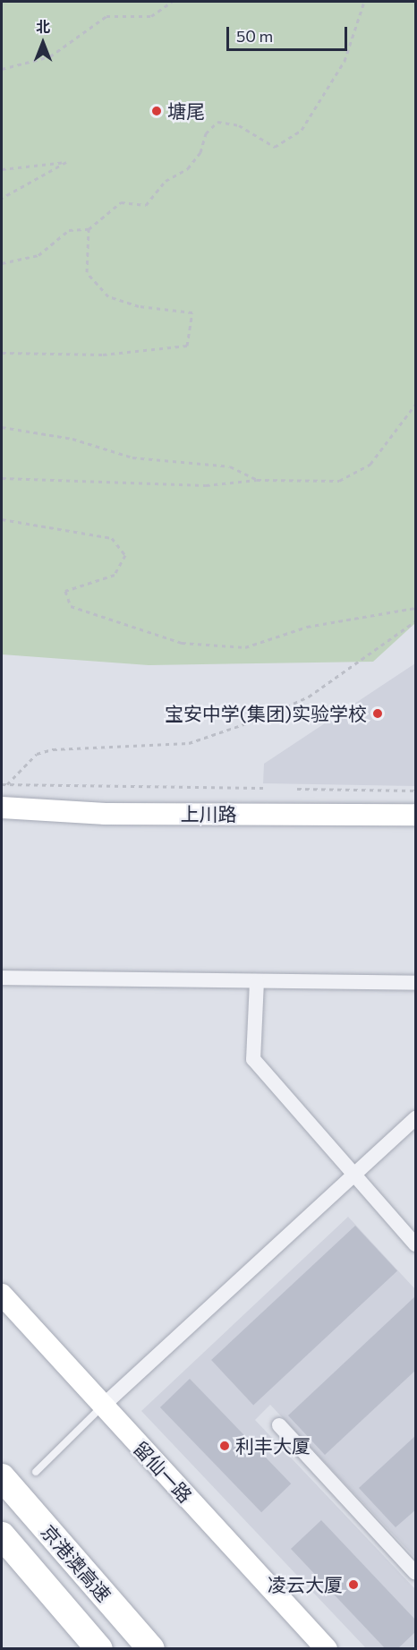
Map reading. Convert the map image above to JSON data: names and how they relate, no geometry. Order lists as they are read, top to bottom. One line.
{"streets":{"highway":["京港澳高速"],"main road":["上川路","留仙一路"]},"places":["塘尾","宝安中学(集团)实验学校","利丰大厦","凌云大厦"],"scale_bar":"50 m","north":"top"}
